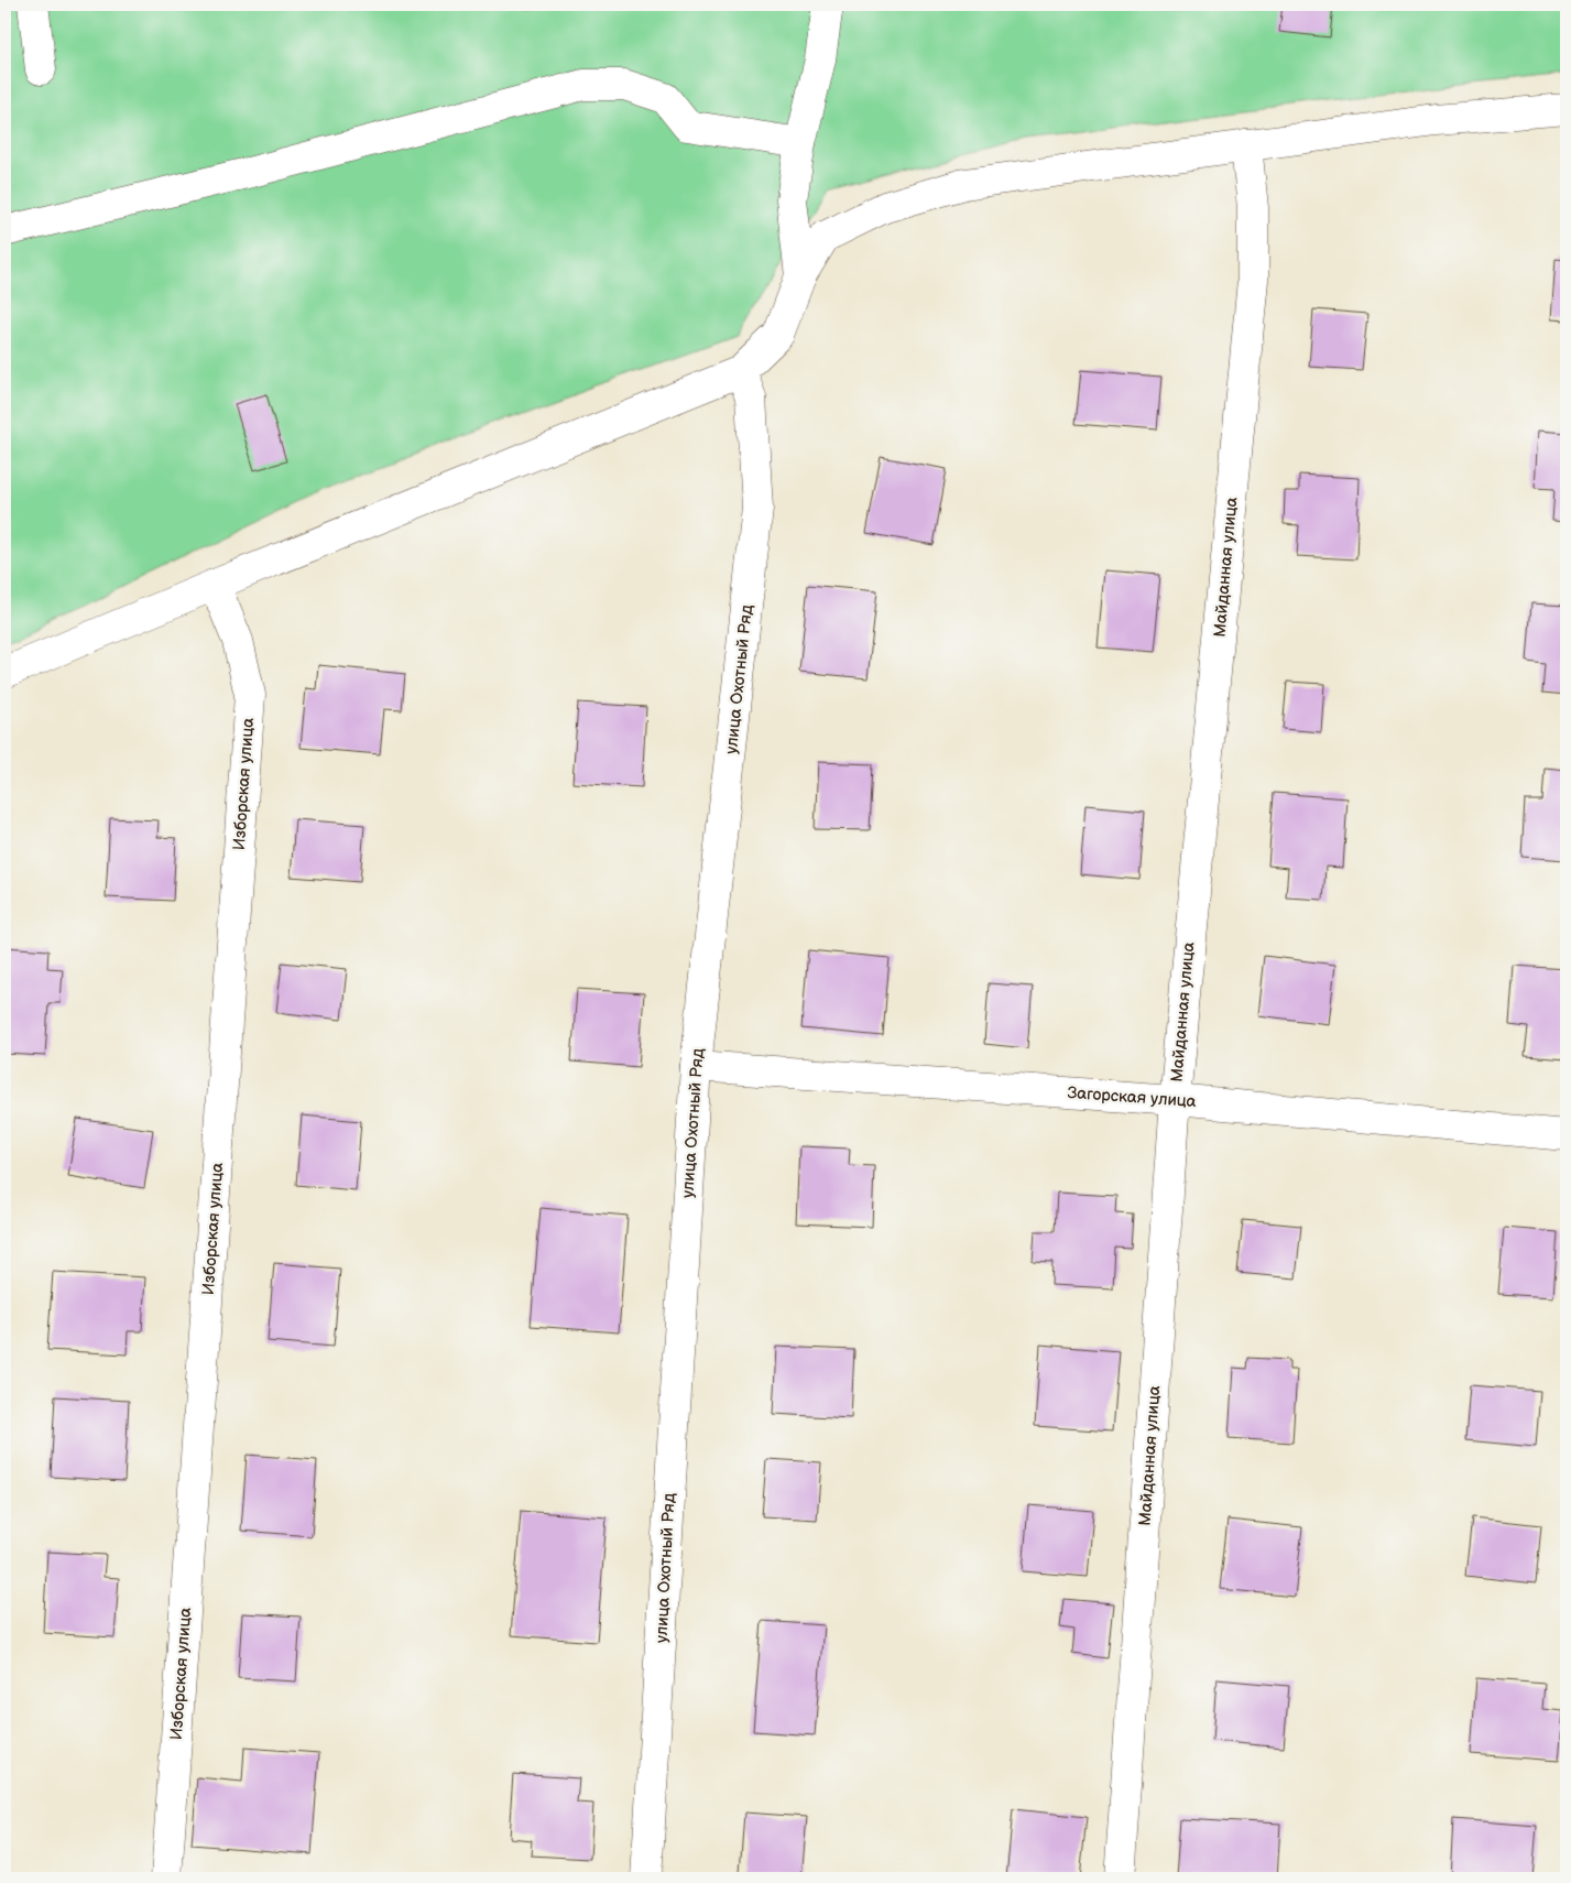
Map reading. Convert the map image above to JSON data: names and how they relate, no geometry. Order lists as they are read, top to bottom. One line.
{"streets":{"street":["Майданная улица","улица Охотный Ряд","Изборская улица","Загорская улица"]},"crossings":[["Майданная улица","Загорская улица"],["улица Охотный Ряд","Загорская улица"]]}
